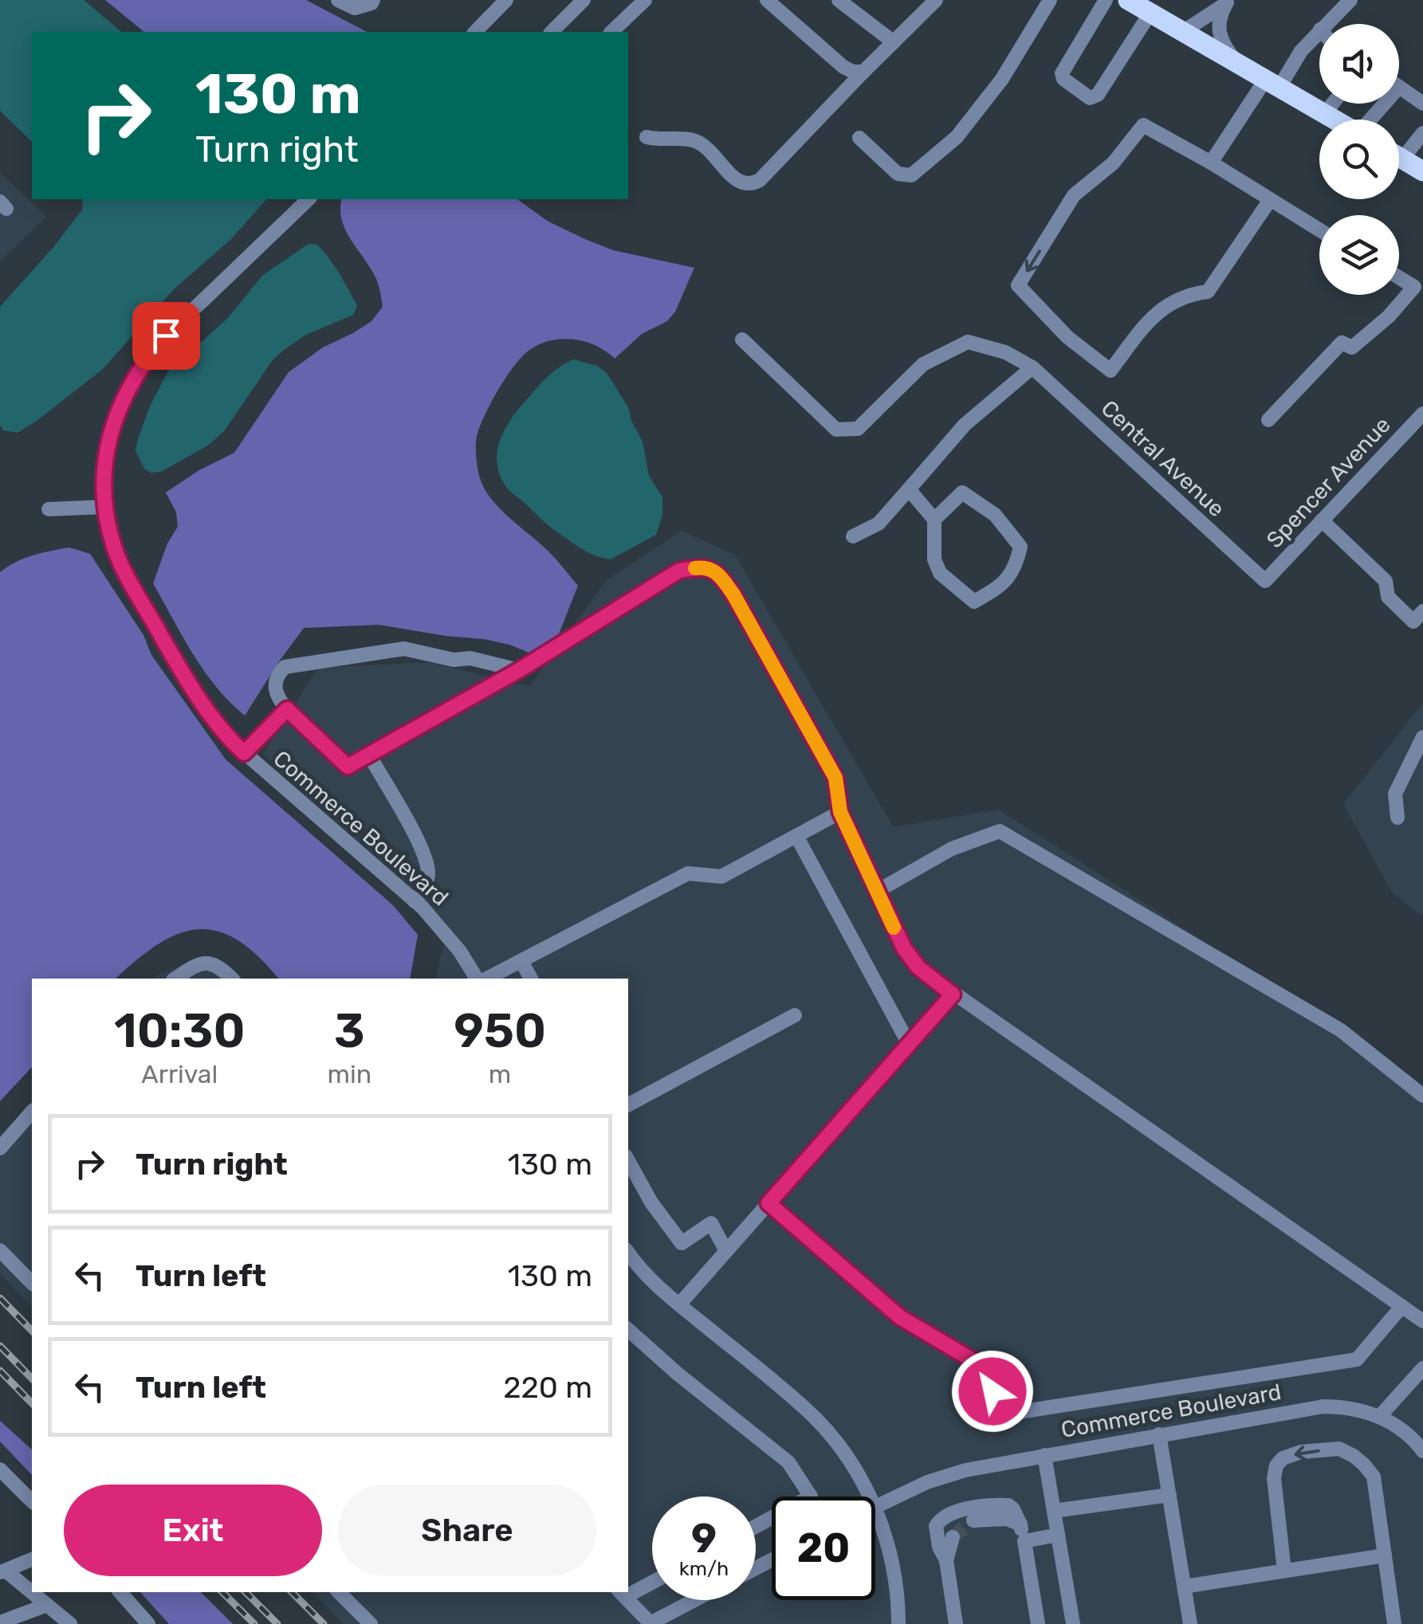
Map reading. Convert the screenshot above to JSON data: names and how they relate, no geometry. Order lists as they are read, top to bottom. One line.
{"streets":{"street":["Central Avenue","Spencer Avenue","Commerce Boulevard"]},"crossings":[["Central Avenue","Spencer Avenue"]],"page":{"turn":["130 m","Turn right"],"eta":["10:30","Arrival","3","min","950","m"],"list":[{"name":"Turn right","value":"130 m"},{"name":"Turn left","value":"130 m"},{"name":"Turn left","value":"220 m"}],"buttons":["Exit","Share"],"speed":"9 km/h","limit":"20"}}
